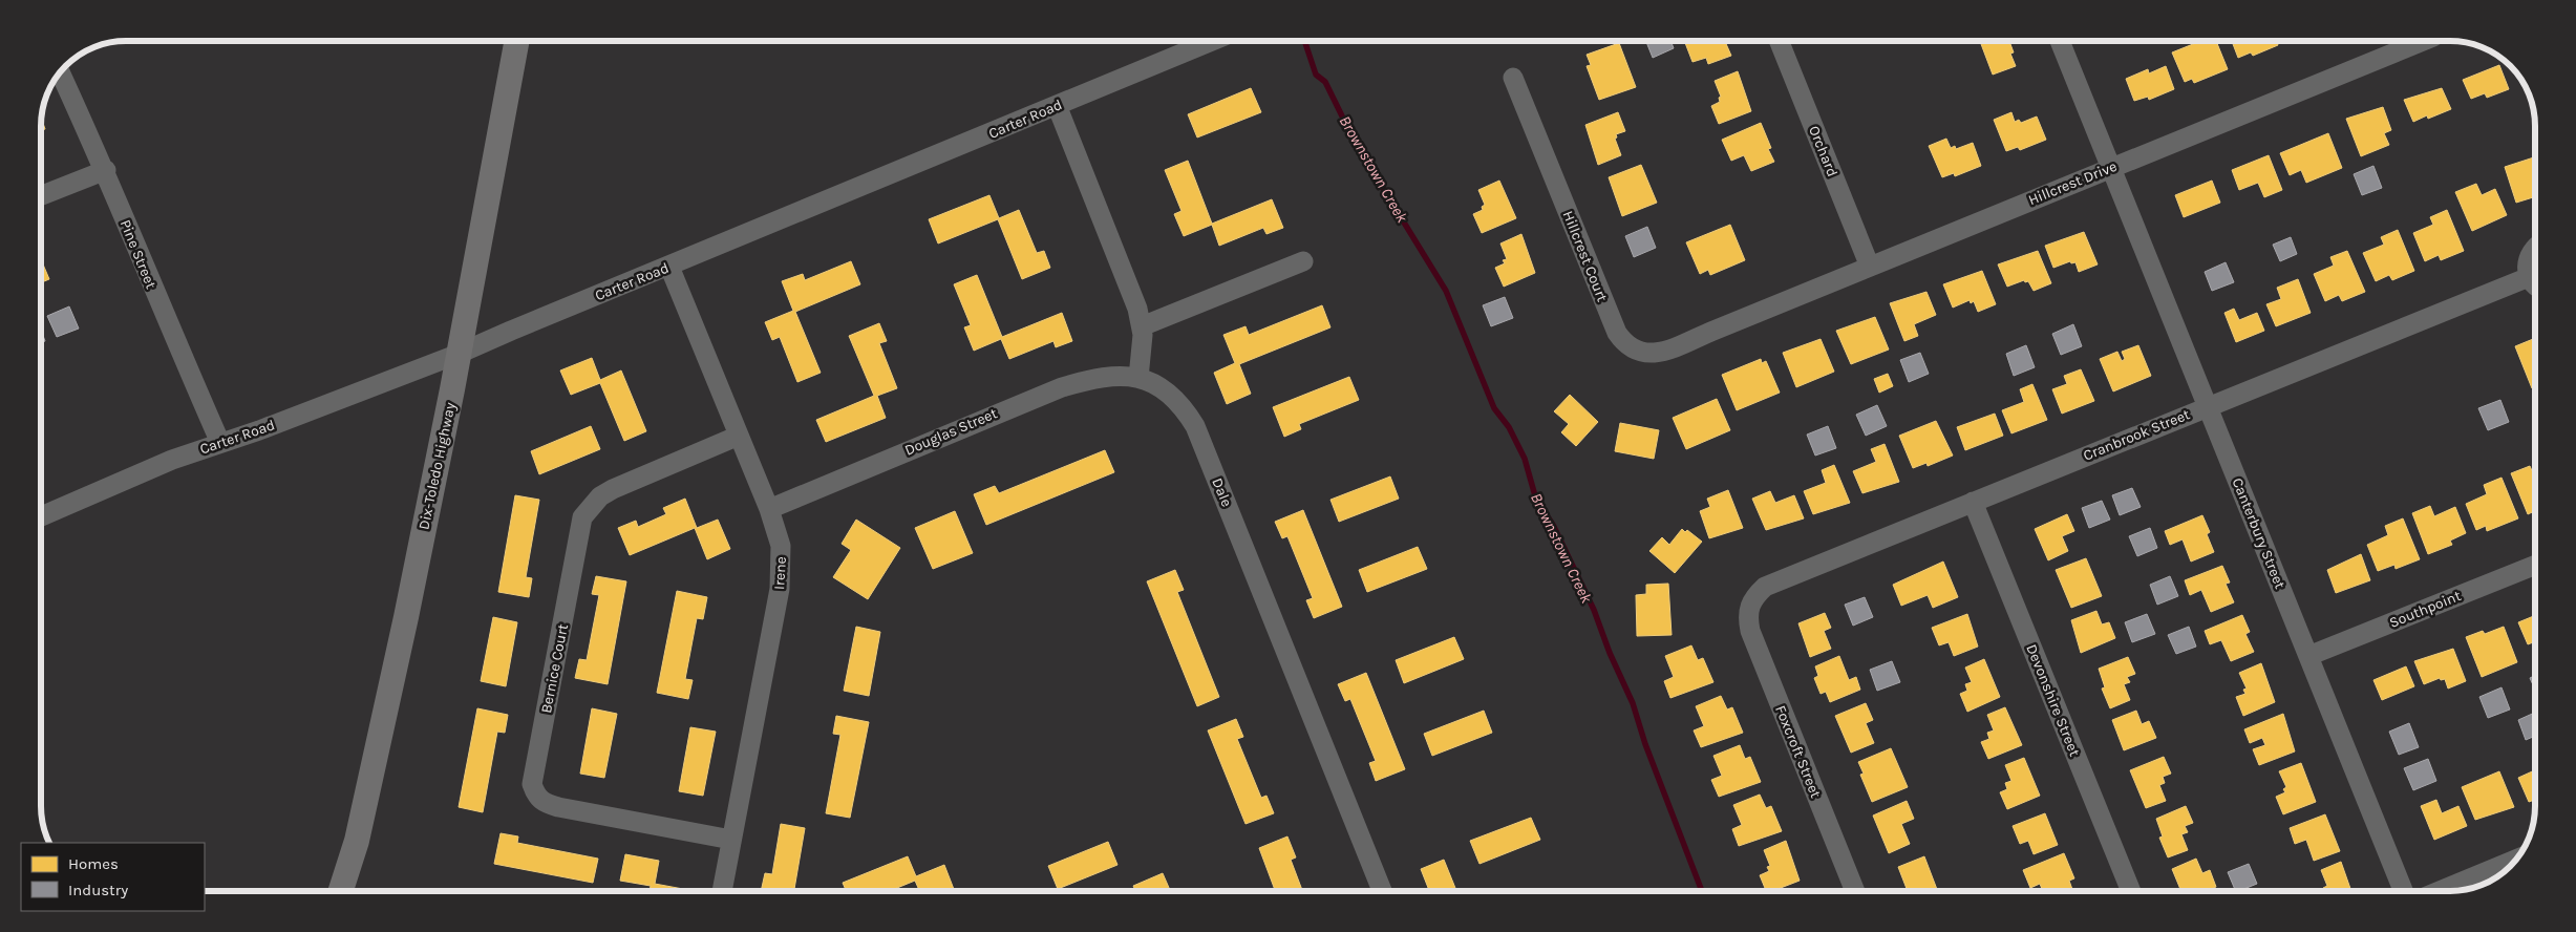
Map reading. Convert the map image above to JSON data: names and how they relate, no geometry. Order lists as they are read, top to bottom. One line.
{"streets":{"main road":["Dix-Toledo Highway"],"street":["Carter Road","Orchard","Hillcrest Drive","Pine Street","Hillcrest Court","Douglas Street","Cranbrook Street","Dale","Canterbury Street","Irene","Southpoint","Bernice Court","Devonshire Street","Foxcroft Street"]},"crossings":[["Carter Road","Pine Street"],["Carter Road","Dix-Toledo Highway"],["Carter Road","Irene"],["Orchard","Hillcrest Drive"],["Hillcrest Drive","Hillcrest Court"],["Hillcrest Drive","Canterbury Street"],["Douglas Street","Dale"],["Douglas Street","Irene"],["Cranbrook Street","Canterbury Street"],["Cranbrook Street","Devonshire Street"],["Cranbrook Street","Foxcroft Street"],["Canterbury Street","Southpoint"],["Irene","Bernice Court"]],"water":["Brownstown Creek"],"legend":["Homes","Industry"]}
